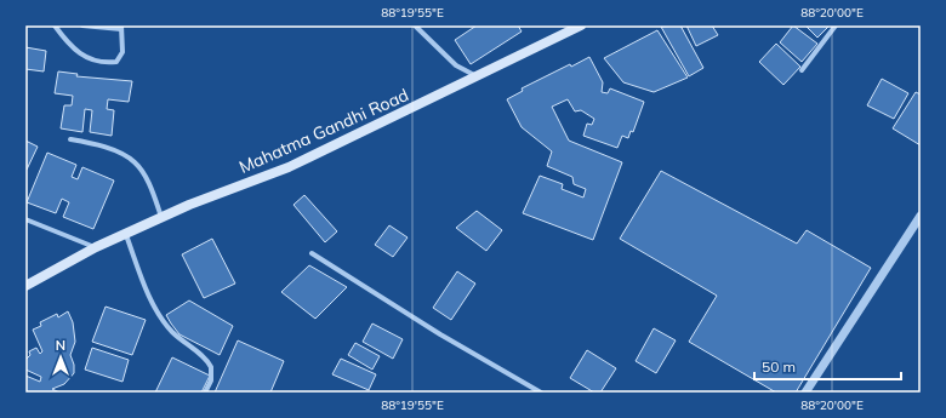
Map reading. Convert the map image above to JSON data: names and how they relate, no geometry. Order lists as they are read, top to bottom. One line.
{"streets":{"main road":["Mahatma Gandhi Road"]},"scale_bar":"50 m","north":"top","coordinates":["88°19'55\"E","88°20'00\"E"]}
